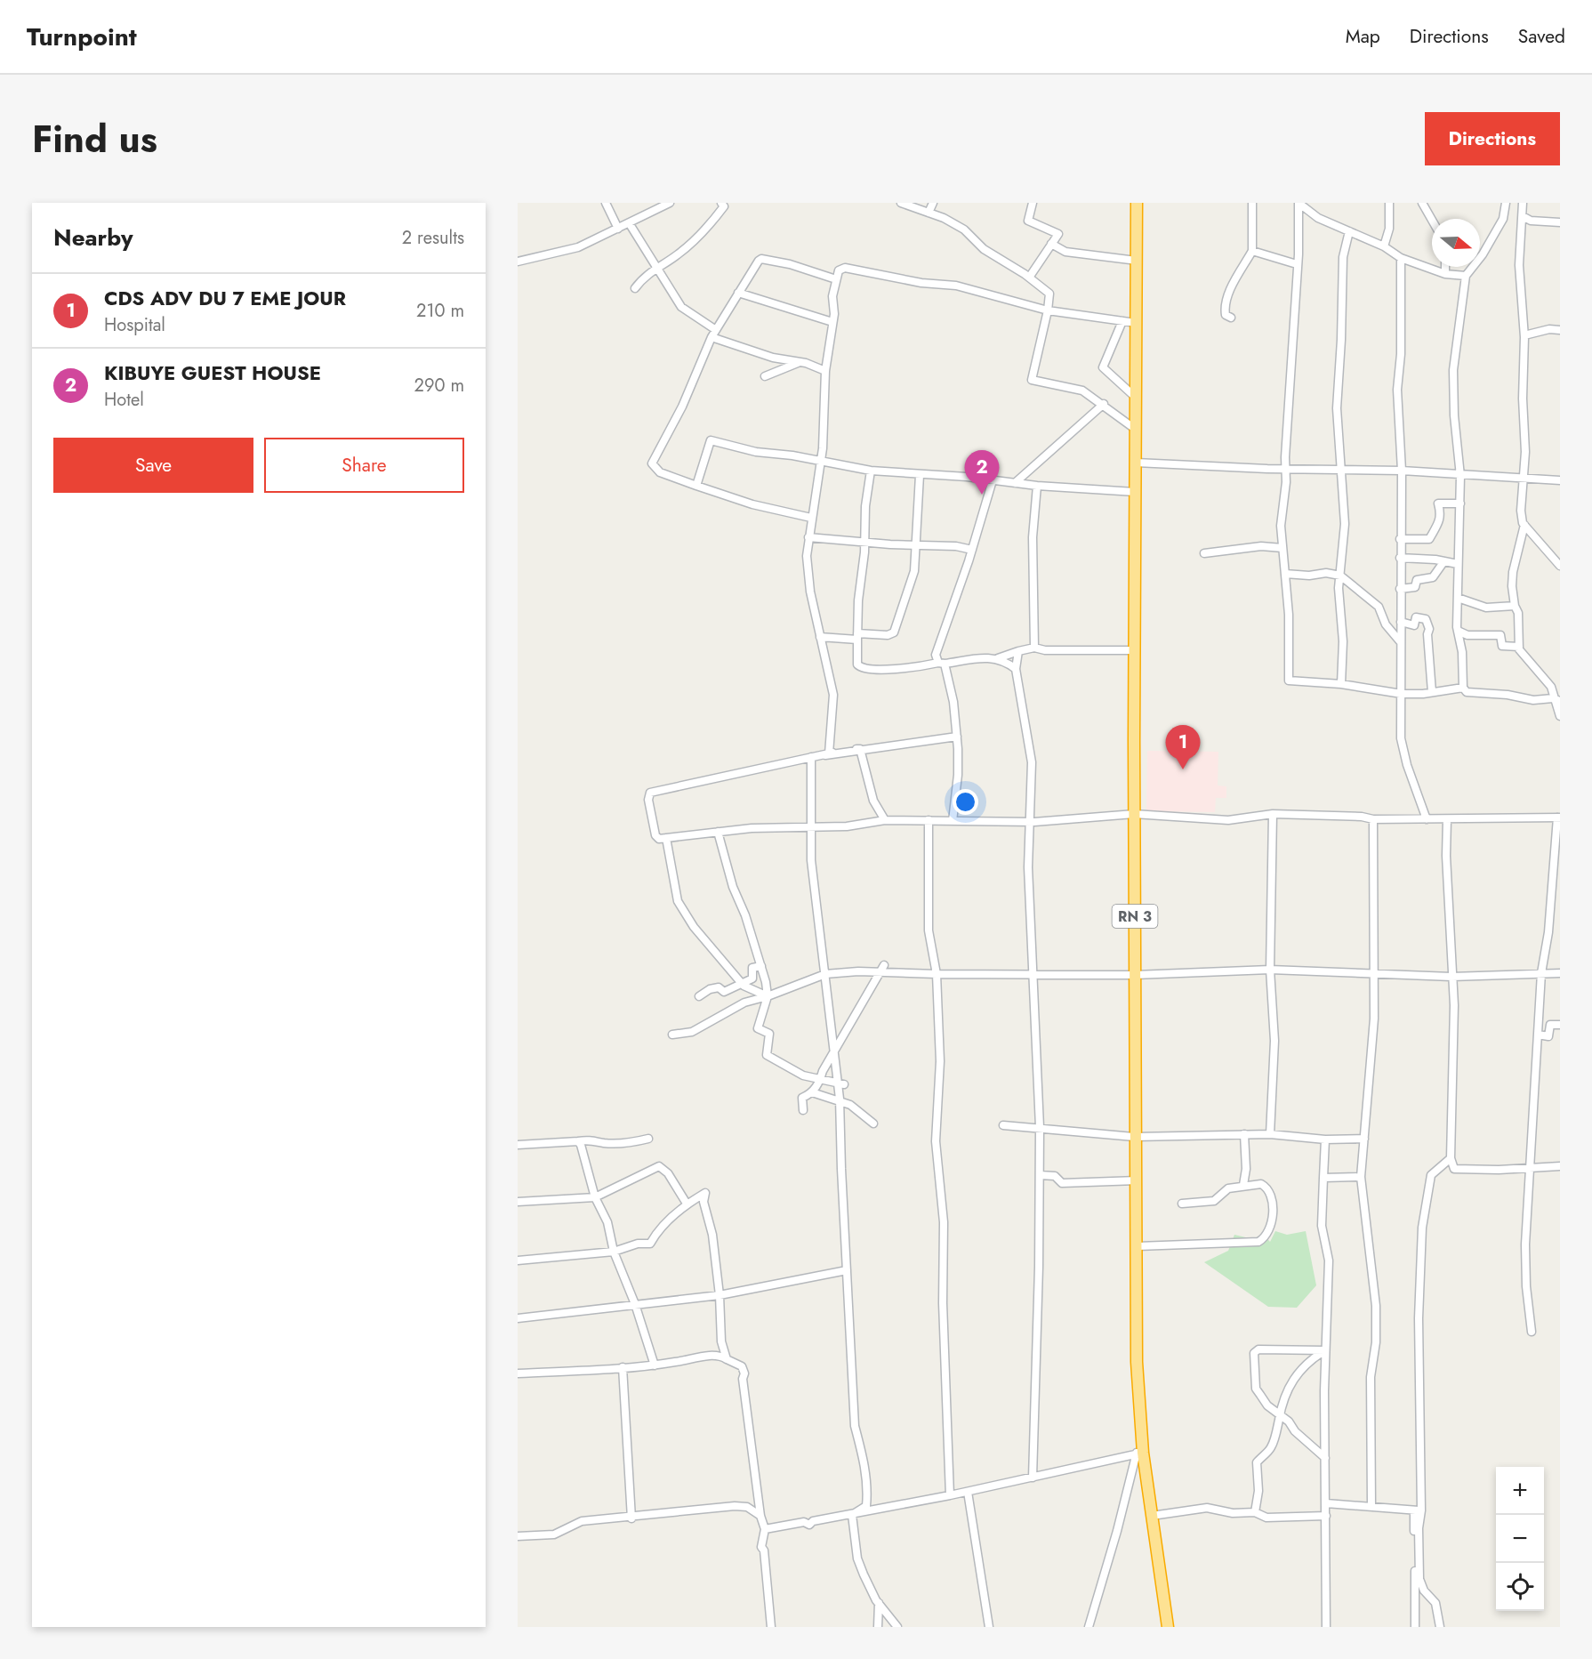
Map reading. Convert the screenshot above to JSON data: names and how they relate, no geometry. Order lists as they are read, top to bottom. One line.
{"streets":{"highway":["RN 3"]},"north":"right","page":{"header":"Turnpoint","nav":["Map","Directions","Saved"],"title":"Find us","buttons":["Directions",["Save","Share"]],"heading":["Nearby","2 results"],"list":[{"mark":"1","name":"CDS ADV DU 7 EME JOUR","note":"Hospital","value":"210 m"},{"mark":"2","name":"KIBUYE GUEST HOUSE","note":"Hotel","value":"290 m"}],"pins":["2","1"],"map_buttons":["+","−"]}}
